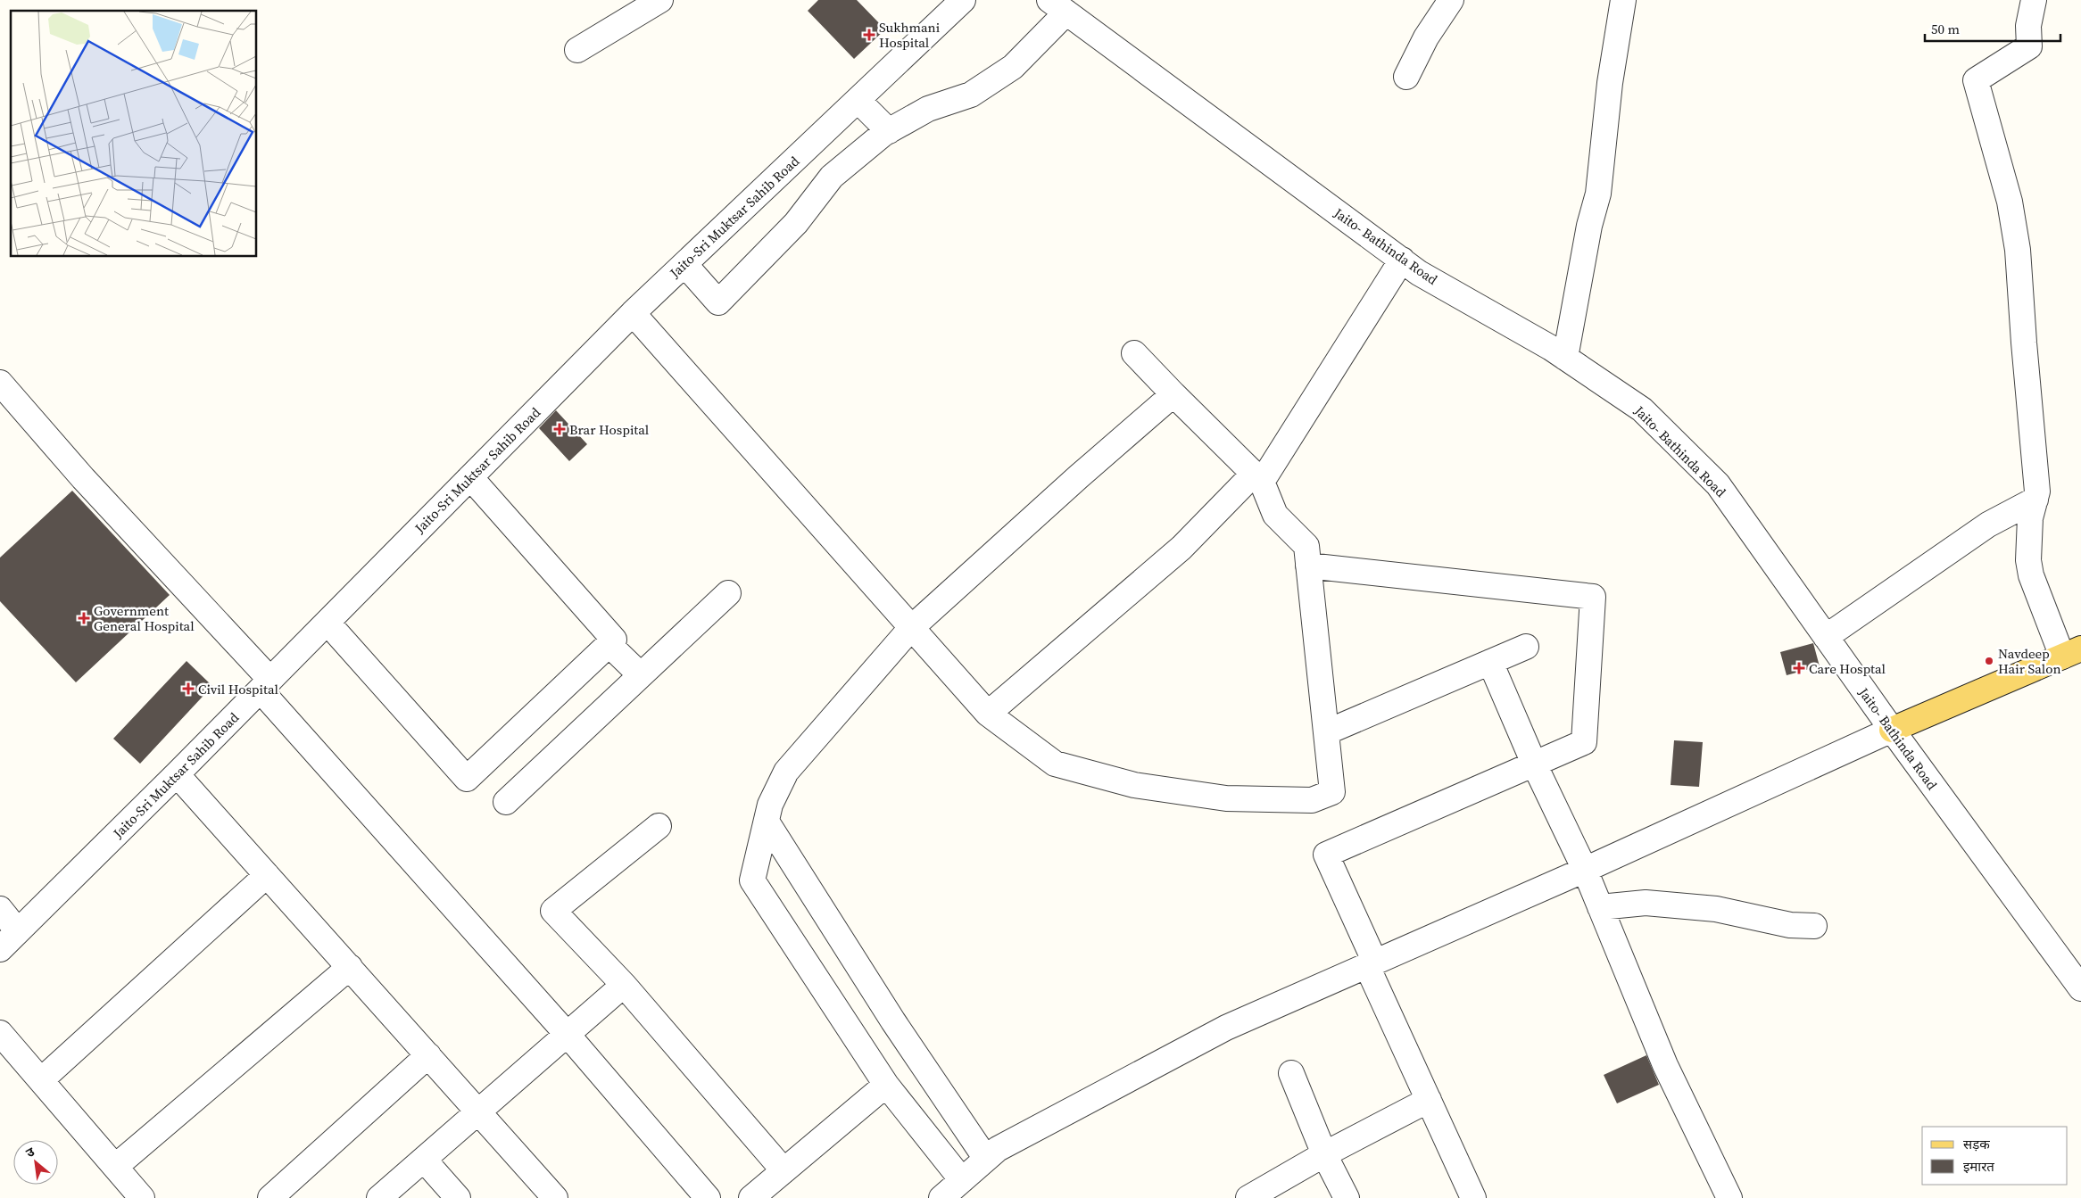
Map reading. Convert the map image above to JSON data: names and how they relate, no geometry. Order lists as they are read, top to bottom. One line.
{"streets":{"street":["Jaito-Sri Muktsar Sahib Road","Jaito- Bathinda Road"]},"places":{"health":["Sukhmani Hospital","Brar Hospital","Government General Hospital","Care Hosptal","Civil Hospital"],"other":["Navdeep Hair Salon"]},"legend":["सड़क","इमारत"],"scale_bar":"50 m","north":"top left"}
